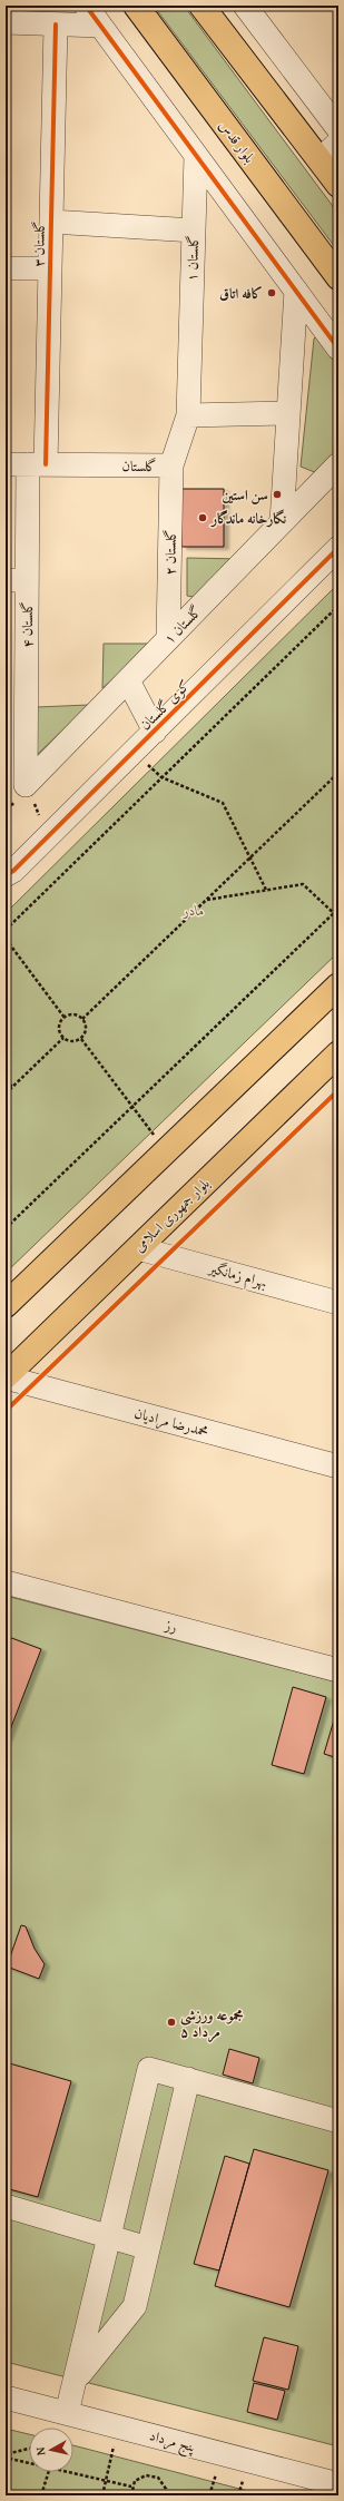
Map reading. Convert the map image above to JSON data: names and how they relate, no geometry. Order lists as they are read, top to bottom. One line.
{"streets":{"main road":["بلوار قدس","بلوار جمهوری اسلامی"],"street":["گلستان ۳","گلستان ۱","گلستان","گلستان ۲","گلستان ۴","کوی گلستان","بهرام زمانگیر","محمدرضا مرادیان","رز","پنج مرداد"]},"crossings":[["گلستان ۳","گلستان"],["گلستان ۳","گلستان ۴"],["گلستان ۱","گلستان"],["گلستان ۱","گلستان ۲"],["گلستان ۱","گلستان ۴"],["گلستان","گلستان ۲"],["گلستان","گلستان ۴"],["بلوار جمهوری اسلامی","بهرام زمانگیر"],["بلوار جمهوری اسلامی","محمدرضا مرادیان"]],"parks":["مادر"],"places":["کافه اتاق","سن استین","نگارخانه ماندگار","مجموعه ورزشی ۵ مرداد"],"north":"left"}
